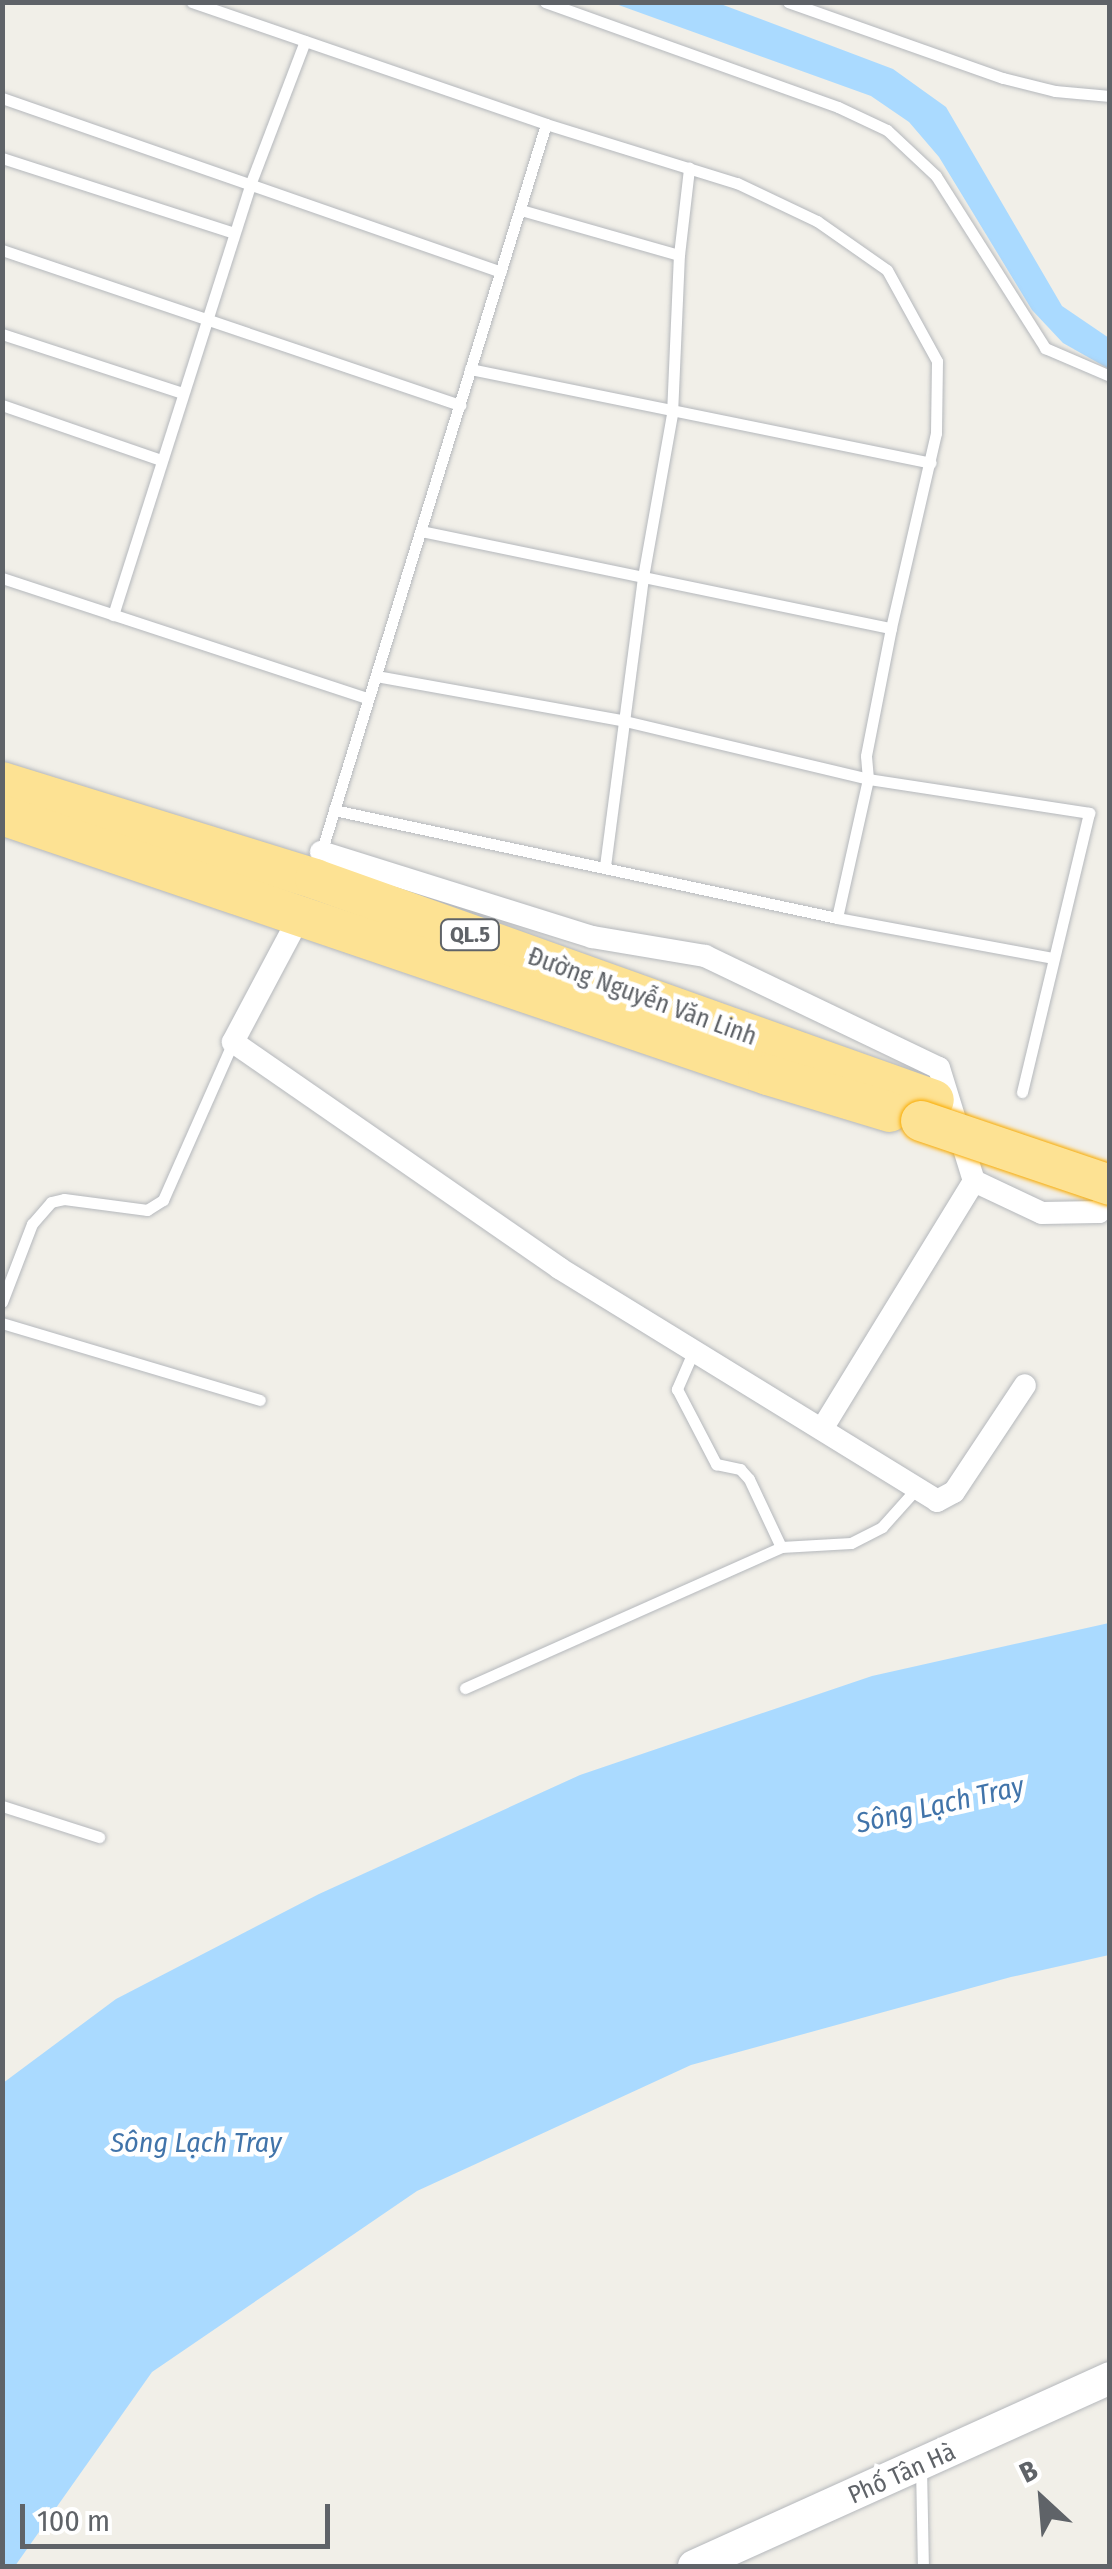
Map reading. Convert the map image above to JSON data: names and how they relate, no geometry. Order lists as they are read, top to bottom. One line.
{"streets":{"highway":["QL.5","Đường Nguyễn Văn Linh"],"street":["Phố Tân Hà"]},"water":["Sông Lạch Tray"],"scale_bar":"100 m","north":"top left"}
